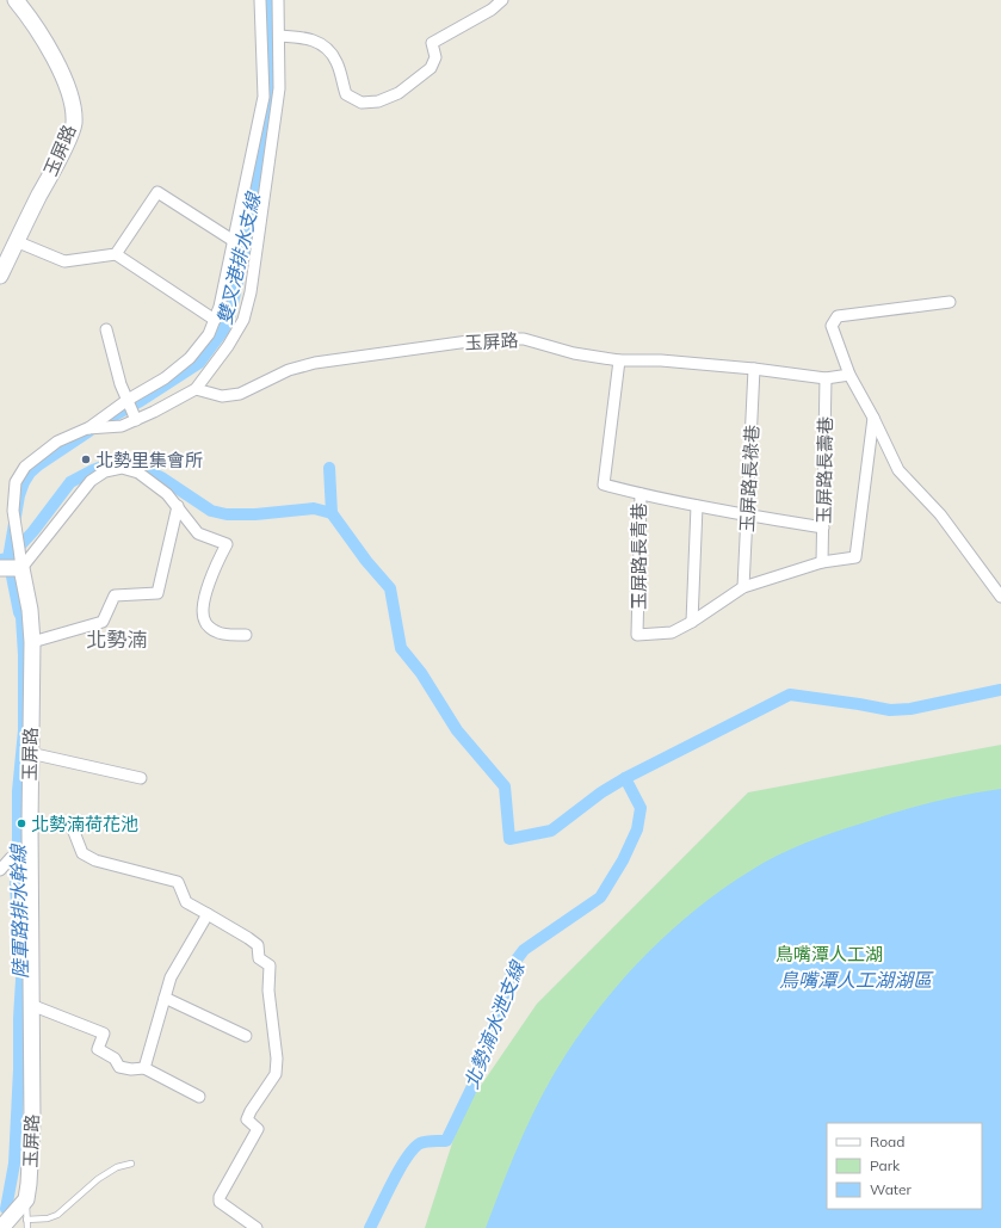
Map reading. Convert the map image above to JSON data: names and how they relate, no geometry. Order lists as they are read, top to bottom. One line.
{"streets":{"street":["玉屏路","玉屏路長壽巷","玉屏路長祿巷","玉屏路長青巷"]},"crossings":[["玉屏路","玉屏路長壽巷"],["玉屏路","玉屏路長祿巷"],["玉屏路","玉屏路長青巷"]],"districts":["北勢湳"],"water":["雙叉港排水支線","陸軍路排水幹線","鳥嘴潭人工湖湖區","北勢湳水泄支線"],"parks":["鳥嘴潭人工湖"],"places":["北勢里集會所","北勢湳荷花池"],"legend":["Road","Park","Water"]}
